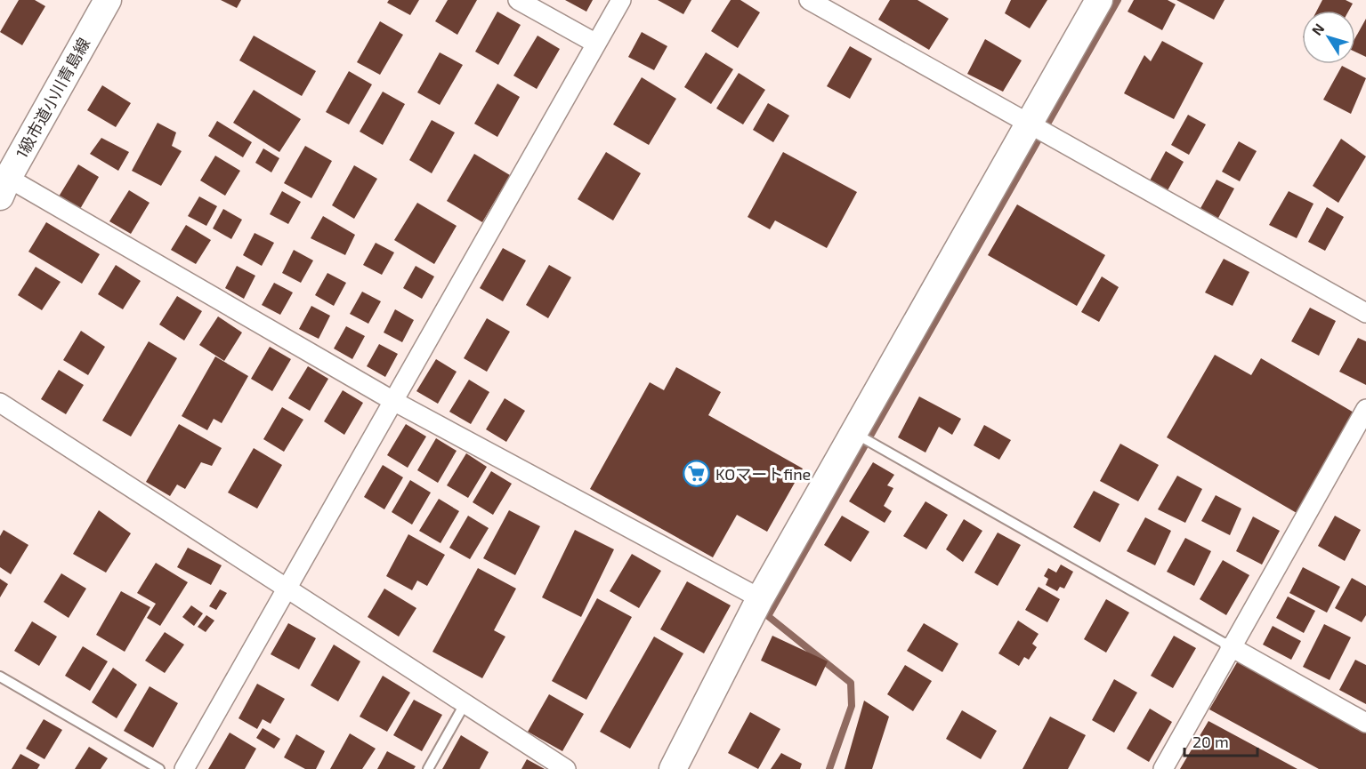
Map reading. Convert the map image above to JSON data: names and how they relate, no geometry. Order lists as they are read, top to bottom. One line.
{"streets":{"street":["1級市道小川青島線"]},"places":{"supermarket":["KOマートfine"]},"scale_bar":"20 m","north":"top left"}
